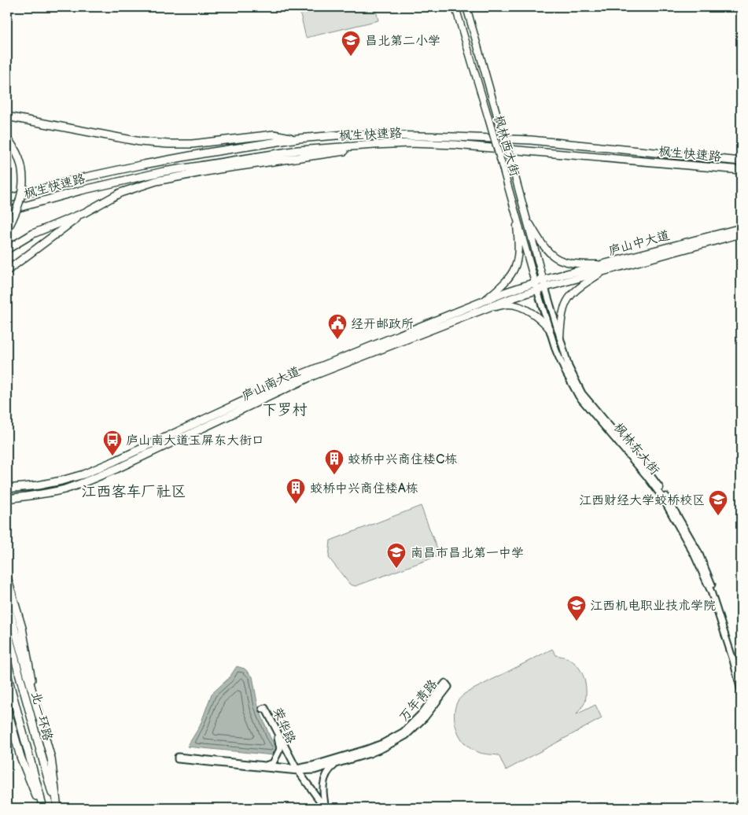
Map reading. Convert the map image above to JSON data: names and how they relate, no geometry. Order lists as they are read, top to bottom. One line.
{"streets":{"main road":["枫生快速路","枫林西大街","庐山中大道","庐山南大道","北一环路"],"street":["枫林东大街","万年青路","荣华路"]},"crossings":[["枫林西大街","庐山中大道"],["枫林西大街","庐山南大道"],["枫林西大街","枫林东大街"],["庐山中大道","庐山南大道"],["庐山中大道","枫林东大街"],["庐山南大道","枫林东大街"],["万年青路","荣华路"]],"districts":["下罗村","江西客车厂社区"],"places":{"school or university":["昌北第二小学","江西财经大学蛟桥校区","南昌市昌北第一中学","江西机电职业技术学院"],"public building":["经开邮政所"],"bus stop":["庐山南大道玉屏东大街口"],"building":["蛟桥中兴商住楼C栋","蛟桥中兴商住楼A栋"]}}
